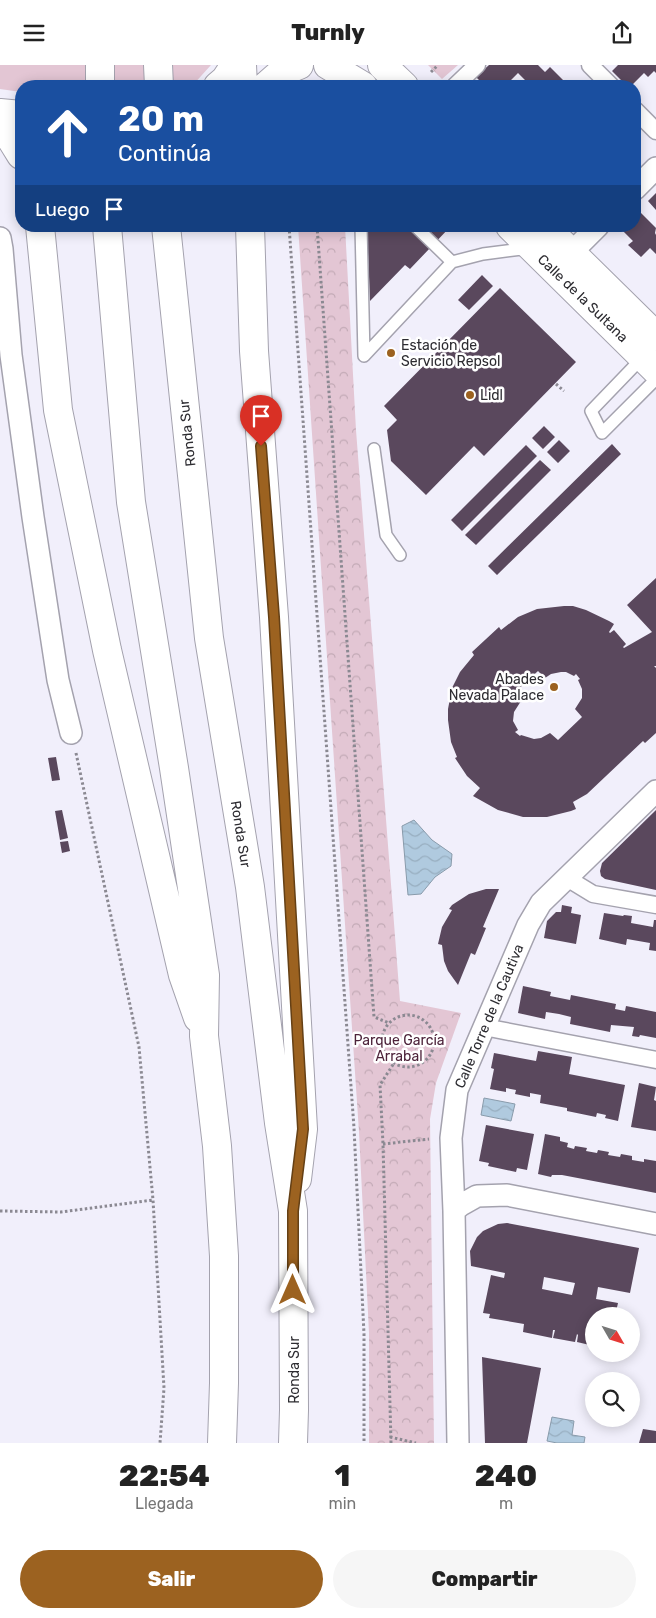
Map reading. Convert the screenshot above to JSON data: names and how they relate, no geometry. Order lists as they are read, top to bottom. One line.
{"streets":{"main road":["Calle de la Sultana","Ronda Sur"],"street":["Calle Torre de la Cautiva"]},"parks":["Parque García Arrabal"],"places":["Estación de Servicio Repsol","Lidl","Abades Nevada Palace"],"north":"bottom right","page":{"header":"Turnly","turn":["20 m","Continúa"],"then":"Luego","eta":["22:54","Llegada","1","min","240","m"],"buttons":["Salir","Compartir"]}}
